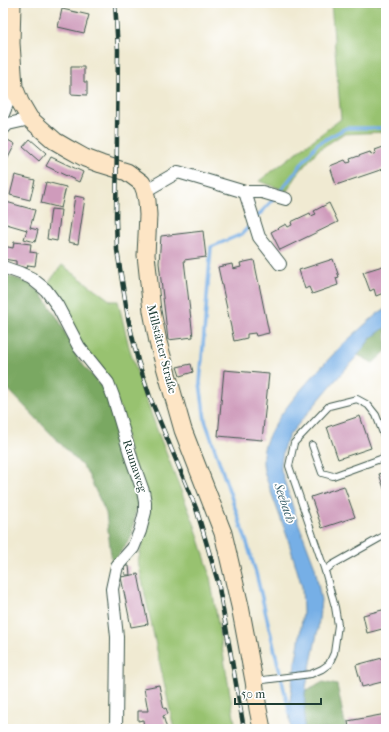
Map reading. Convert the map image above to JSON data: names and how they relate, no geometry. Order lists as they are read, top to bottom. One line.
{"streets":{"street":["Millstätter Straße","Raunaweg"]},"water":["Seebach"],"scale_bar":"50 m"}
